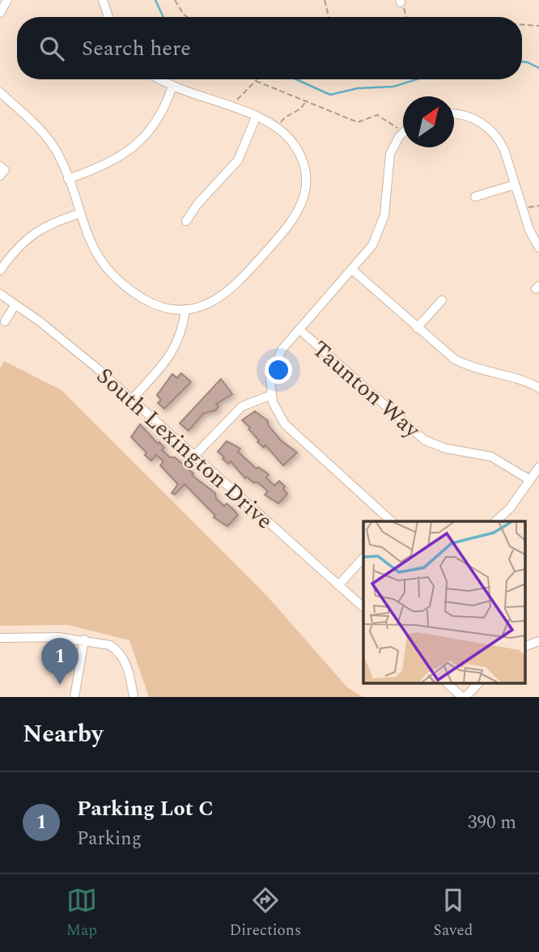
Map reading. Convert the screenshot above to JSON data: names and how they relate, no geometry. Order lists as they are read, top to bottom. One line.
{"streets":{"street":["Taunton Way","South Lexington Drive"]},"north":"top right","page":{"search":"Search here","pins":"1","heading":"Nearby","list":[{"mark":"1","name":"Parking Lot C","note":"Parking","value":"390 m"}],"nav":["Map","Directions","Saved"]}}
